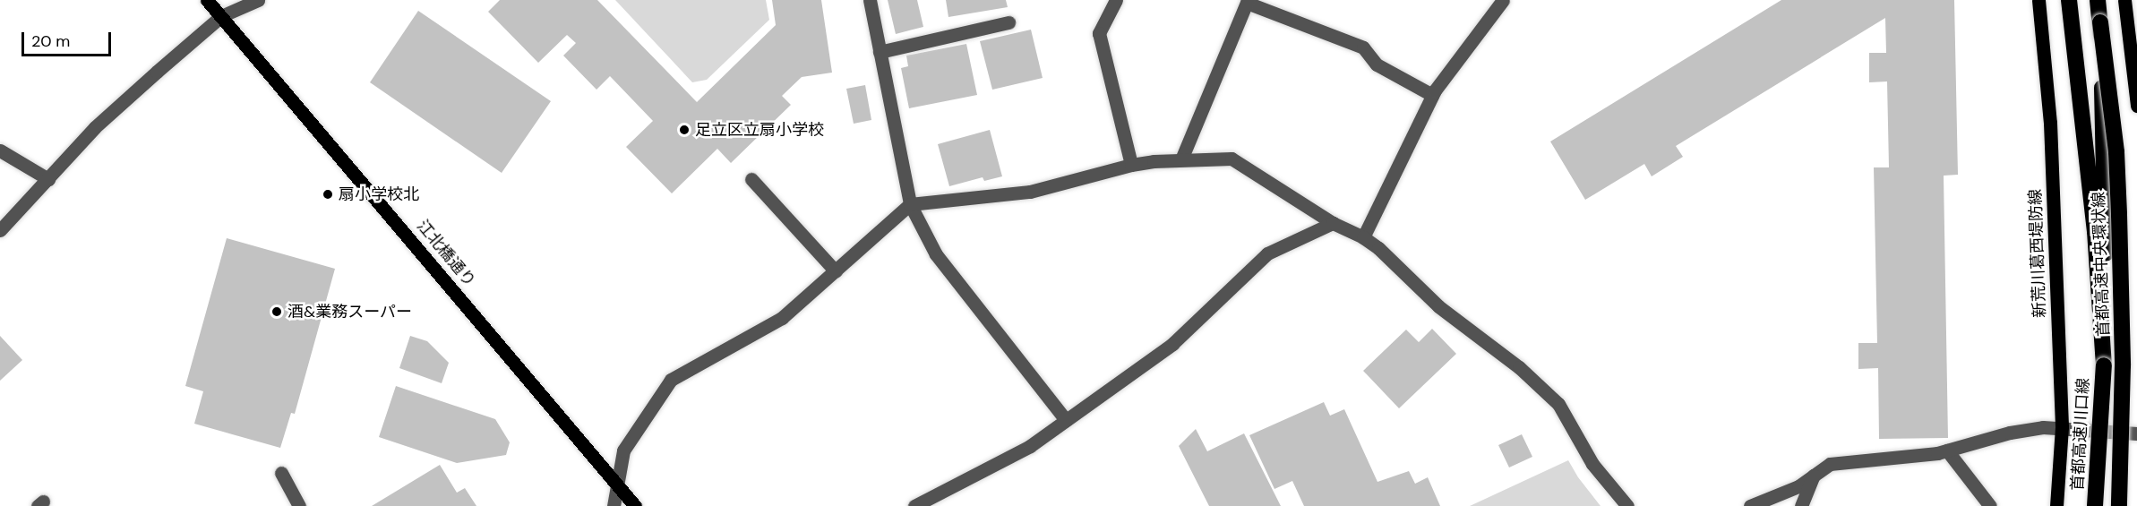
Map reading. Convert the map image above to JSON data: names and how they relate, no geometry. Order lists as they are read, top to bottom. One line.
{"streets":{"highway":["首都高速中央環状線","首都高速川口線"],"main road":["江北橋通り","新荒川葛西堤防線"]},"crossings":[["首都高速中央環状線","首都高速川口線"]],"places":["足立区立扇小学校","扇小学校北","酒&業務スーパー"],"scale_bar":"20 m"}
